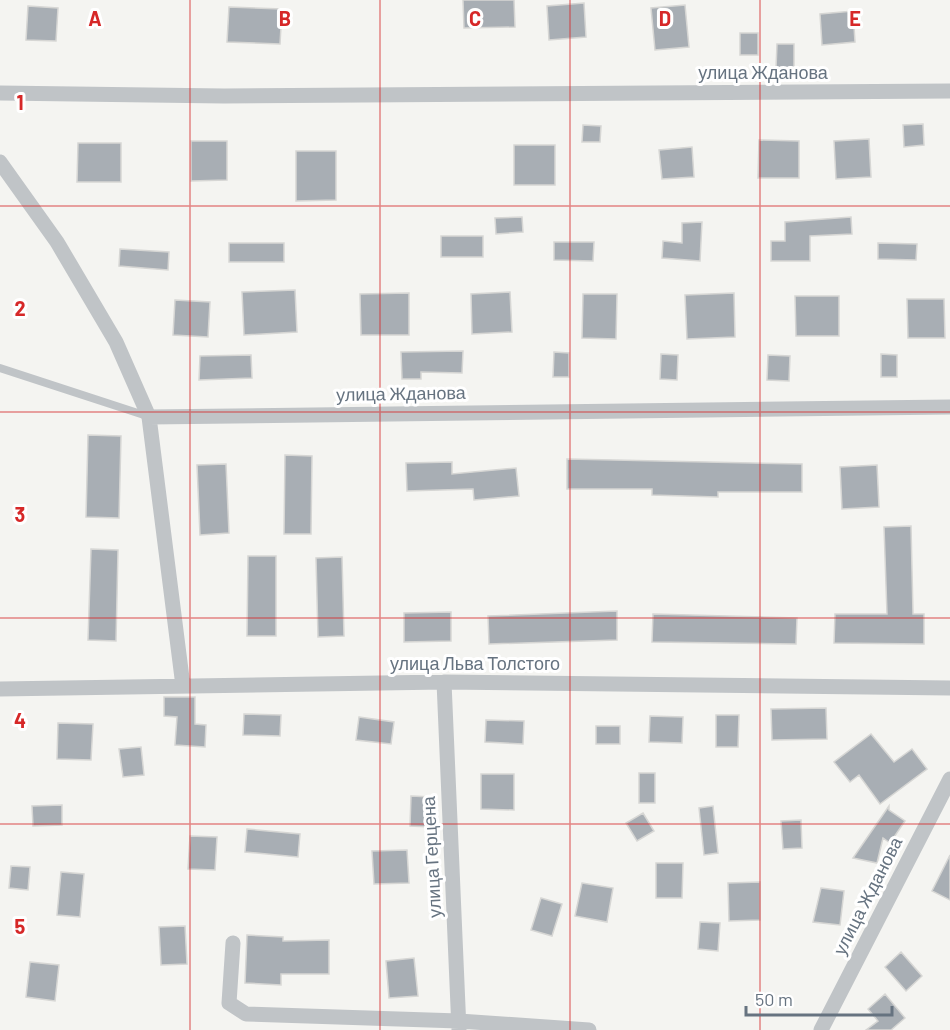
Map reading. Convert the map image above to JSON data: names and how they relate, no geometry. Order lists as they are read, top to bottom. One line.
{"streets":{"street":["улица Жданова","улица Льва Толстого","улица Герцена"]},"crossings":[["улица Льва Толстого","улица Герцена"]],"scale_bar":"50 m","grid":{"columns":["A","B","C","D","E"],"rows":["1","2","3","4","5"]}}
